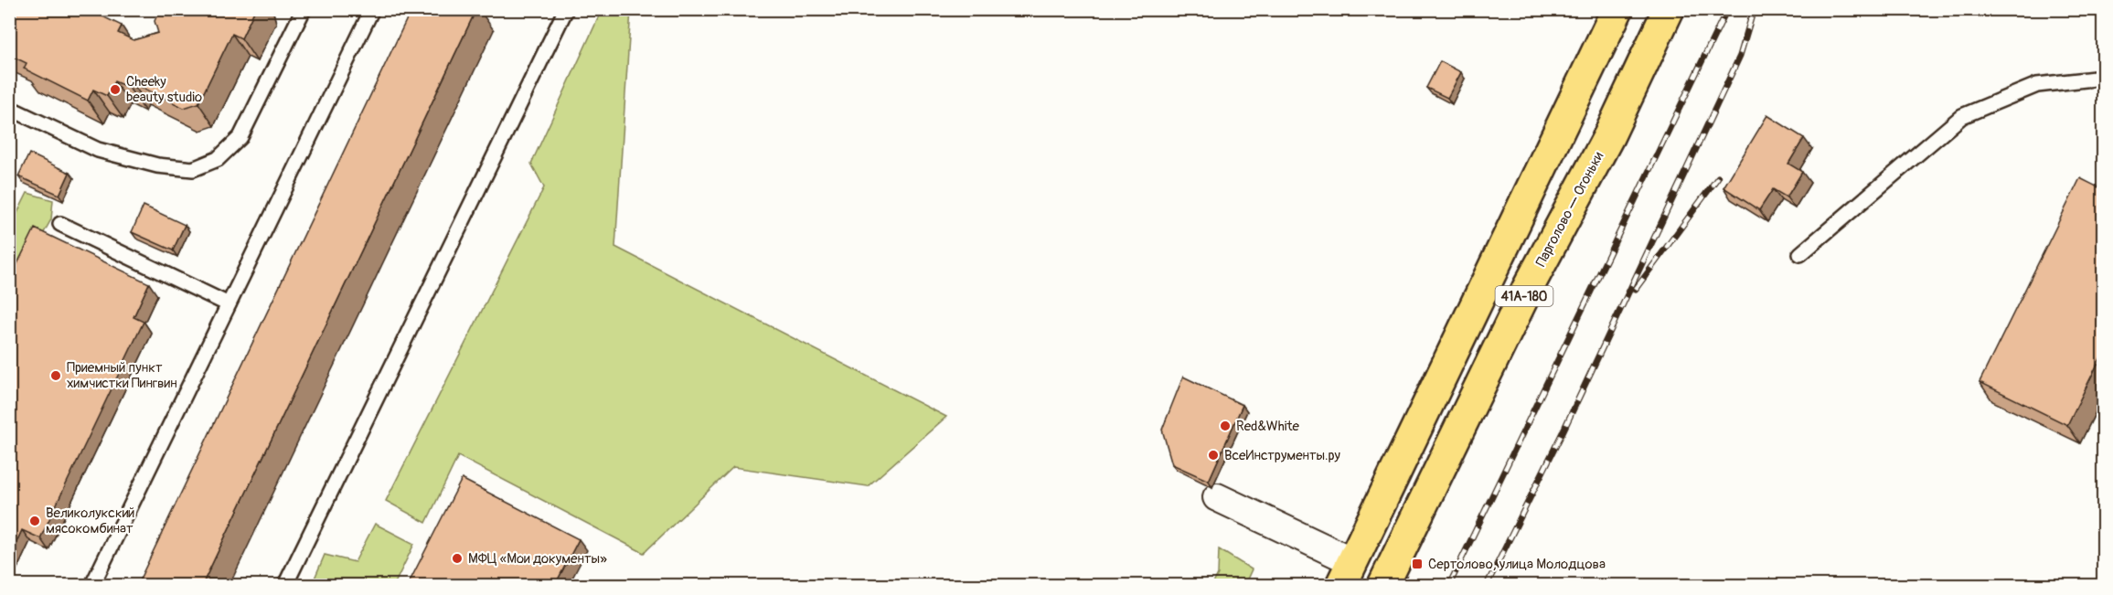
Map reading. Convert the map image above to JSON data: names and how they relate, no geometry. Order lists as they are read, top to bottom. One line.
{"streets":{"main road":["Парголово — Огоньки","41А-180"]},"places":{"other":["Cheeky beauty studio","Приемный пункт химчистки Пингвин","Red&White","ВсеИнструменты.ру","Великолукский мясокомбинат","МФЦ «Мои документы»"],"transit":["Сертолово, улица Молодцова"]}}
